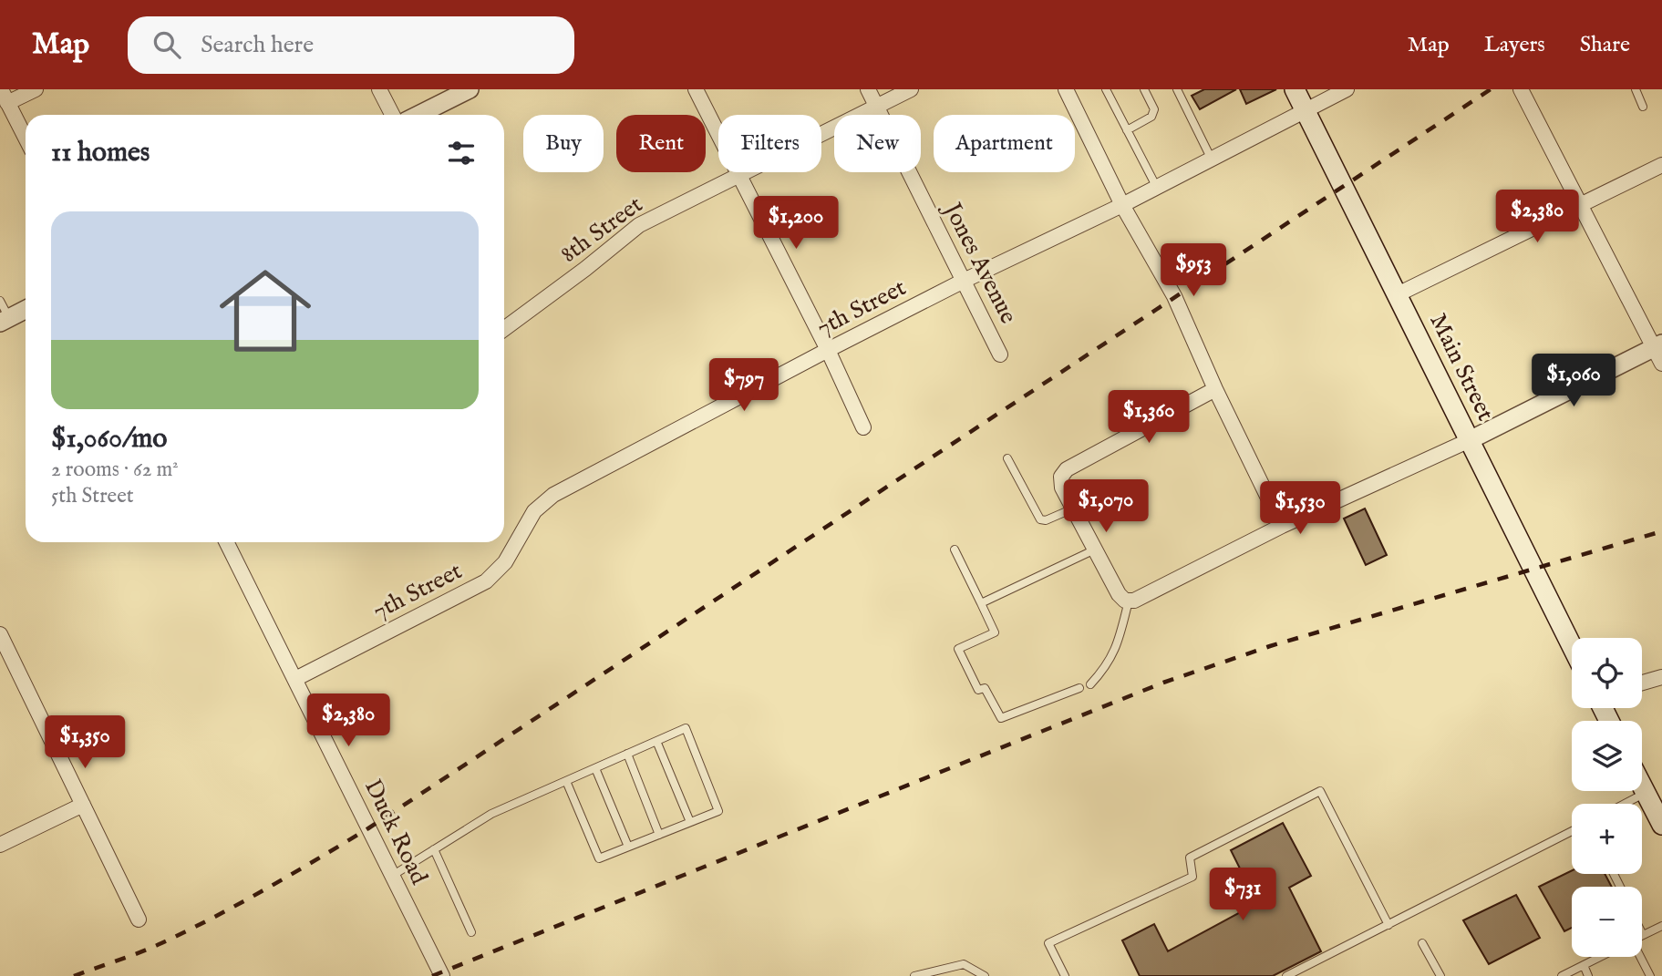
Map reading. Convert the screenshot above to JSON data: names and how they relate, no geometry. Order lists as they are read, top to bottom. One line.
{"streets":{"main road":["Main Street"],"street":["8th Street","Jones Avenue","7th Street","Duck Road"]},"crossings":[["8th Street","Jones Avenue"],["Jones Avenue","7th Street"],["7th Street","Main Street"],["7th Street","Duck Road"]],"page":{"header":"Map","search":"Search here","nav":["Map","Layers","Share"],"chip":["Buy","Rent","Filters","New","Apartment"],"heading":"11 homes","price":["$2,380","$1,200","$953","$1,060","$797","$1,360","$1,070","$1,530","$2,380","$1,350","$731"],"list":[{"name":"$1,060/mo","note":"2 rooms · 62 m² · 5th Street"}],"map_buttons":["+","−"]}}
